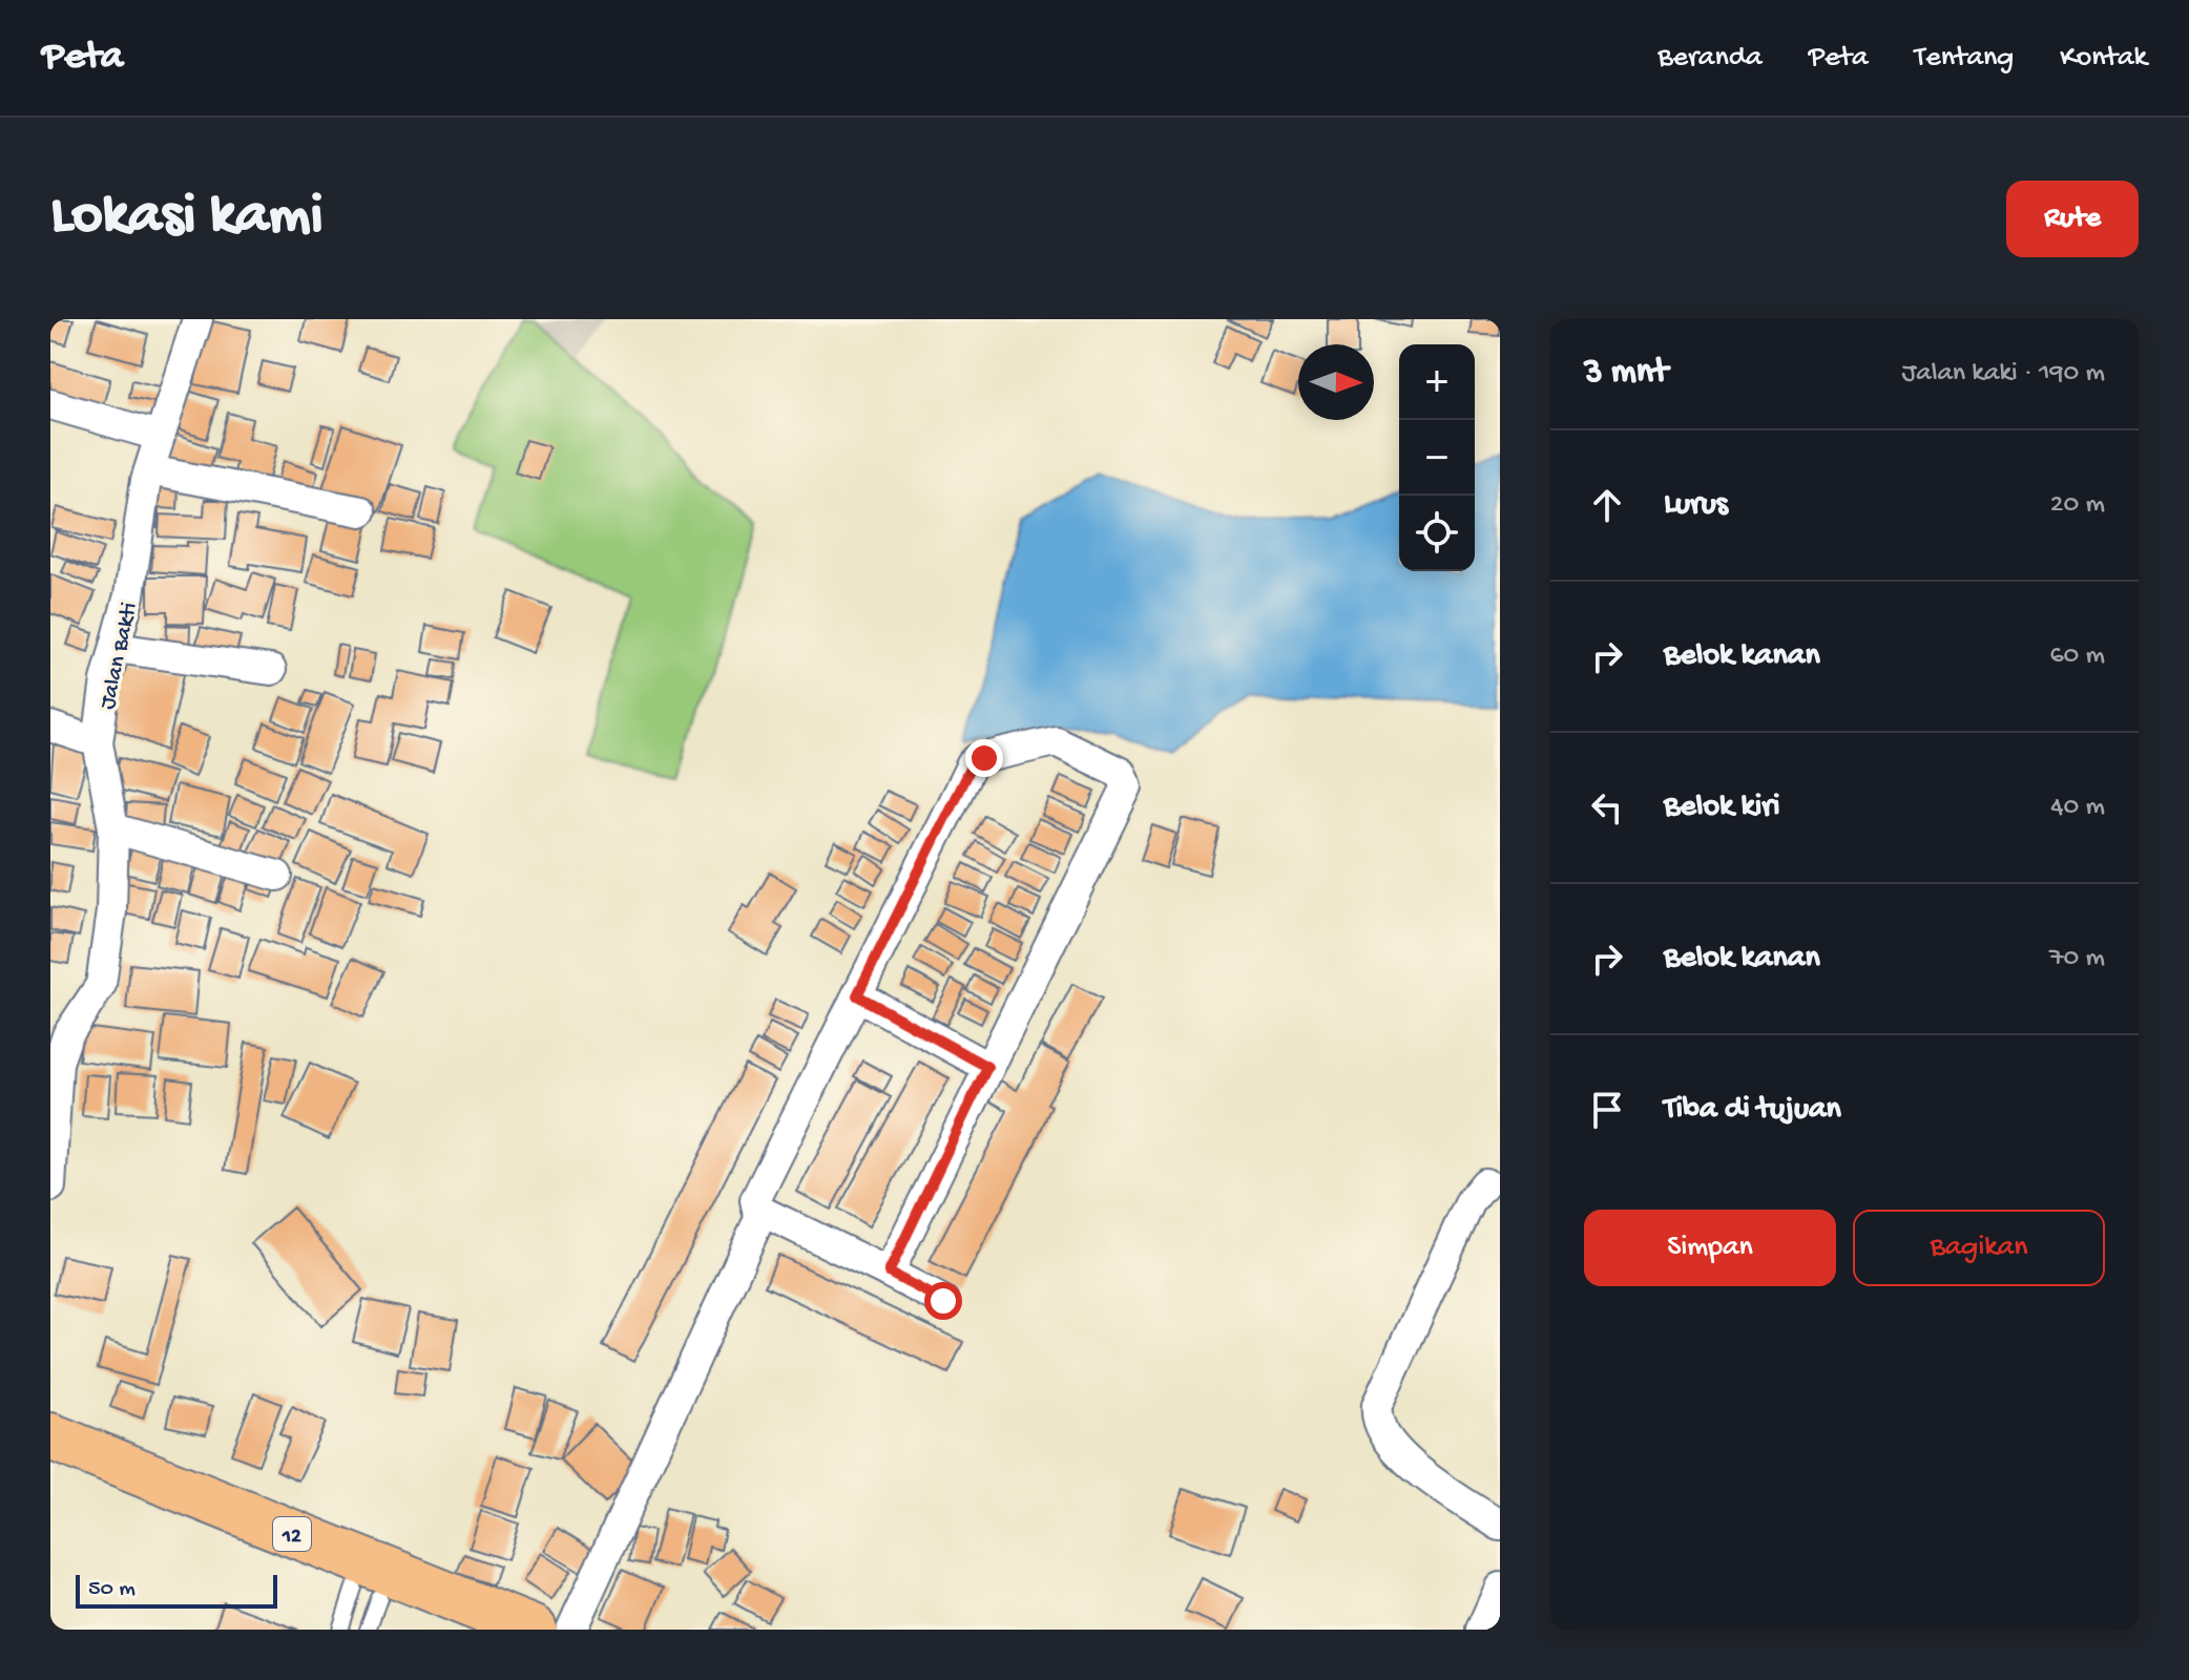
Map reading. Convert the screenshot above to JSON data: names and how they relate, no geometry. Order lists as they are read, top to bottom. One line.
{"streets":{"highway":["12"],"street":["Jalan Bakti"]},"scale_bar":"50 m","north":"right","page":{"header":"Peta","nav":["Beranda","Peta","Tentang","Kontak"],"buttons":["Rute",["Simpan","Bagikan"]],"title":"Lokasi kami","heading":["3 mnt","Jalan kaki · 190 m"],"map_buttons":["+","−"],"list":[["Lurus","20 m"],["Belok kanan","60 m"],["Belok kiri","40 m"],["Belok kanan","70 m"],"Tiba di tujuan"],"scale":"50 m"}}
